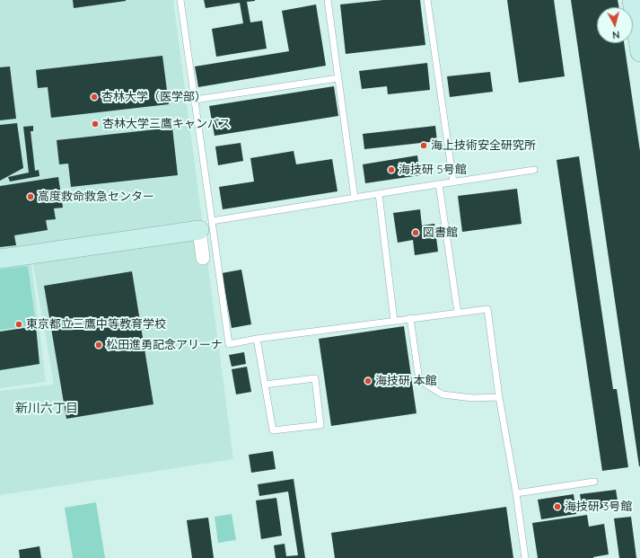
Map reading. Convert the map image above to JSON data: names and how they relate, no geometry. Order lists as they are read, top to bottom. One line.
{"districts":["新川六丁目"],"places":["杏林大学（医学部）","杏林大学三鷹キャンパス","海上技術安全研究所","海技研 5号館","高度救命救急センター","図書館","東京都立三鷹中等教育学校","松田進勇記念アリーナ","海技研 本館","海技研 3号館"],"north":"bottom"}
